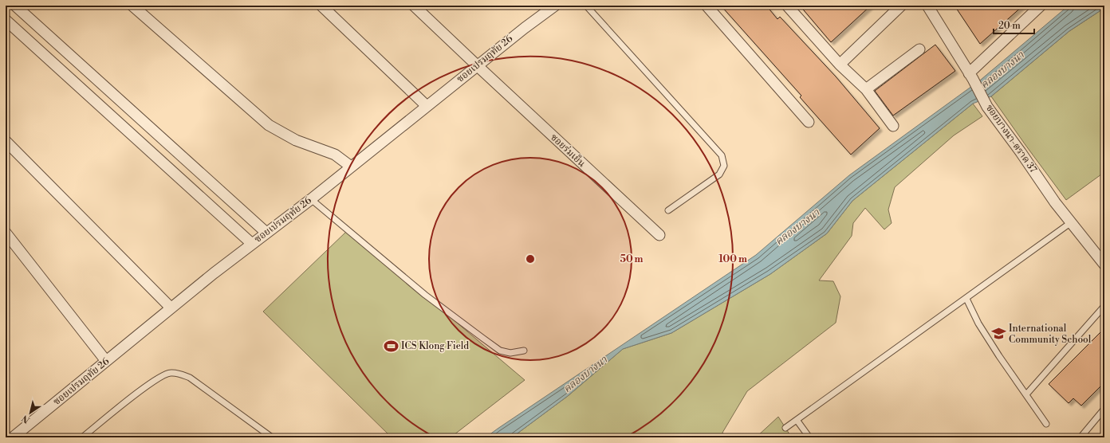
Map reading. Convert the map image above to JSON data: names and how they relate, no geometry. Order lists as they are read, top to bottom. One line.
{"streets":{"street":["ซอยเปรมฤทัย 26","ซอยบางนา-ตราด 37","ซอยร่มเย็น"]},"crossings":[["ซอยเปรมฤทัย 26","ซอยร่มเย็น"]],"water":["คลองบางนา"],"places":{"school or university":["International Community School"],"sports":["ICS Klong Field"]},"scale_bar":"20 m","north":"bottom left","rings":["50 m","100 m"]}
